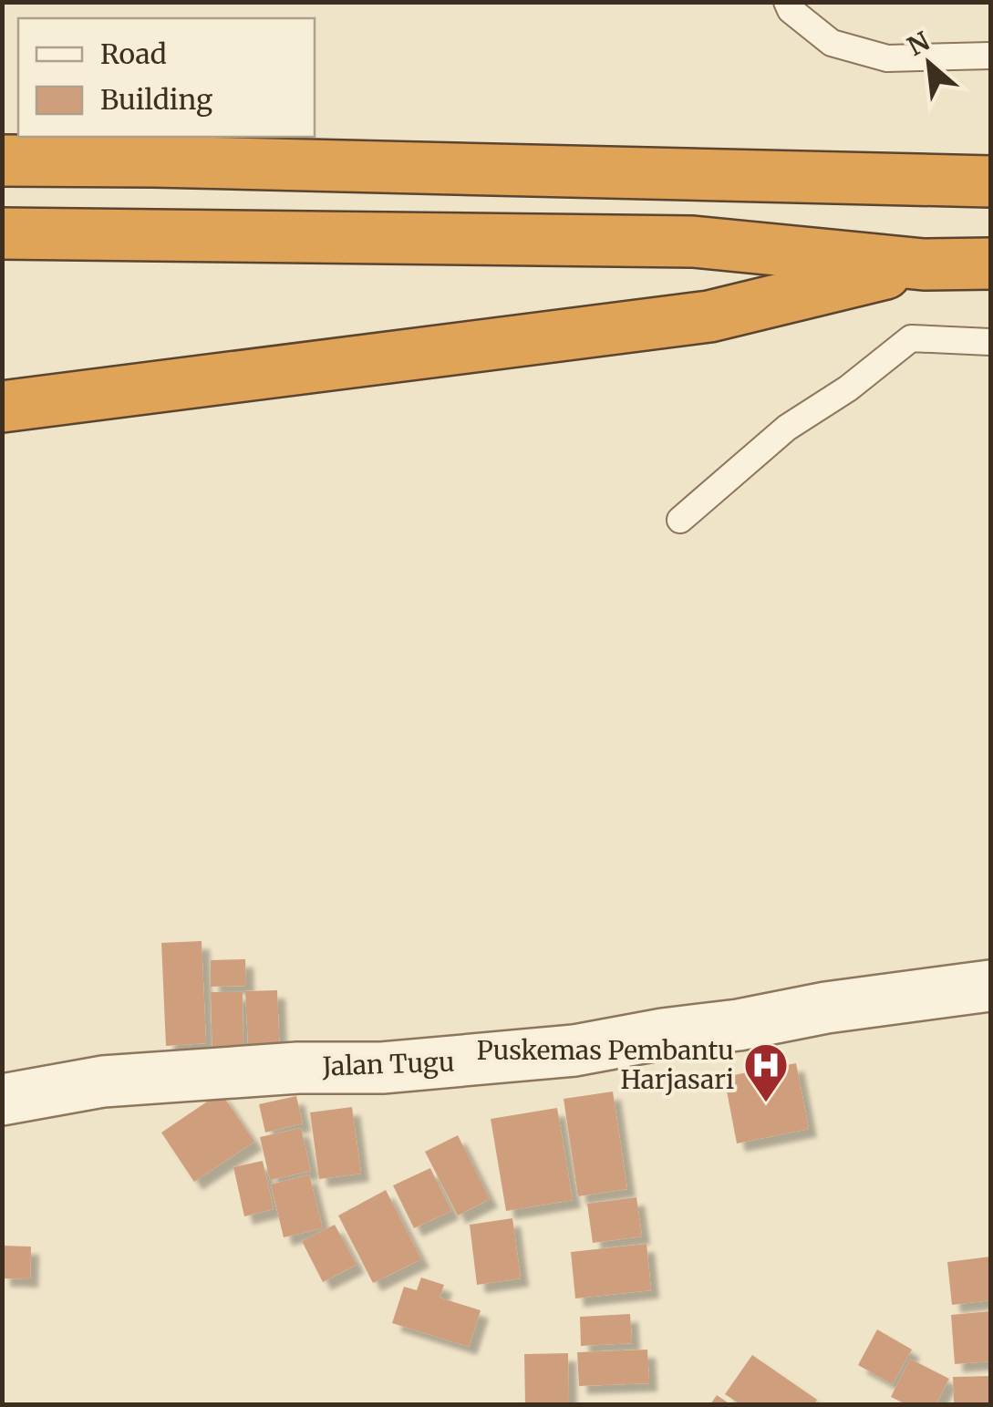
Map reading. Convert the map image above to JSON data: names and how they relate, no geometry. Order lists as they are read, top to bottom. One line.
{"streets":{"street":["Jalan Tugu"]},"places":{"hospital":["Puskemas Pembantu Harjasari"]},"legend":["Road","Building"],"north":"top left"}
